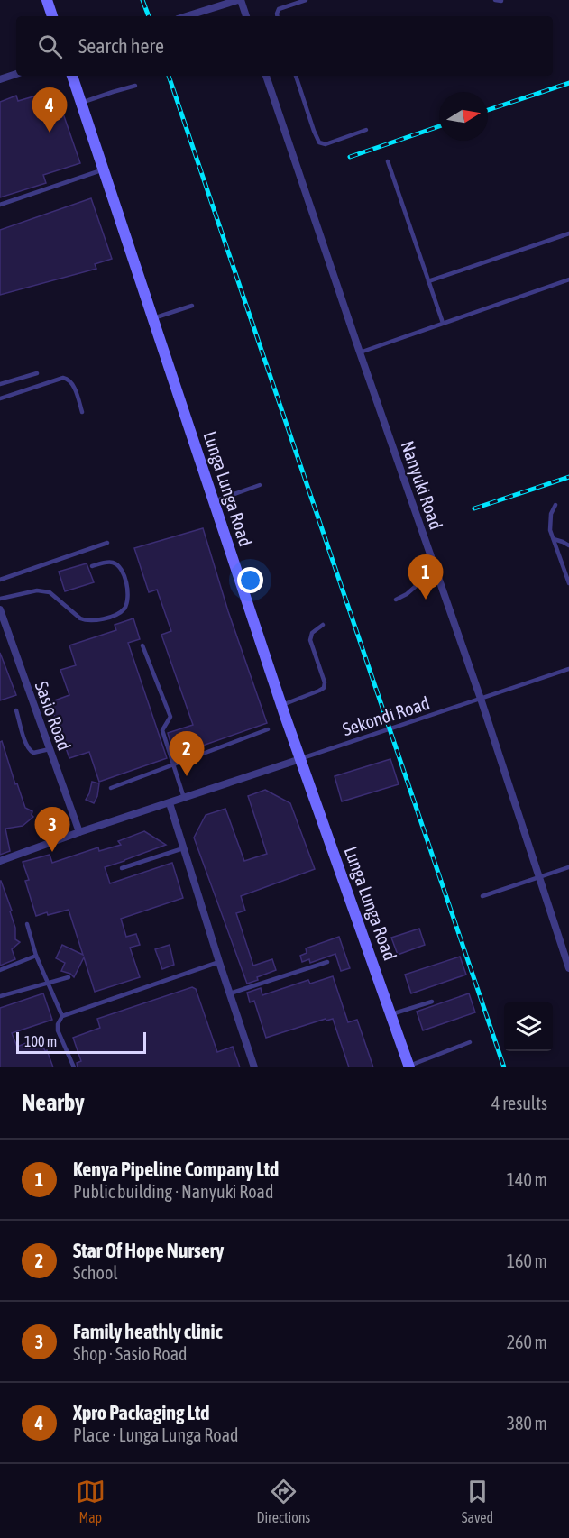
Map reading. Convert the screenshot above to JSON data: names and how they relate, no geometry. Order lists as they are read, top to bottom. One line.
{"streets":{"main road":["Lunga Lunga Road"],"street":["Nanyuki Road","Sasio Road"],"lane":["Sekondi Road"]},"crossings":[["Nanyuki Road","Sekondi Road"],["Lunga Lunga Road","Sekondi Road"]],"scale_bar":"100 m","north":"right","page":{"search":"Search here","pins":["4","1","2","3"],"scale":"100 m","heading":["Nearby","4 results"],"list":[{"mark":"1","name":"Kenya Pipeline Company Ltd","note":"Public building · Nanyuki Road","value":"140 m"},{"mark":"2","name":"Star Of Hope Nursery","note":"School","value":"160 m"},{"mark":"3","name":"Family heathly clinic","note":"Shop · Sasio Road","value":"260 m"},{"mark":"4","name":"Xpro Packaging Ltd","note":"Place · Lunga Lunga Road","value":"380 m"}],"nav":["Map","Directions","Saved"]}}
